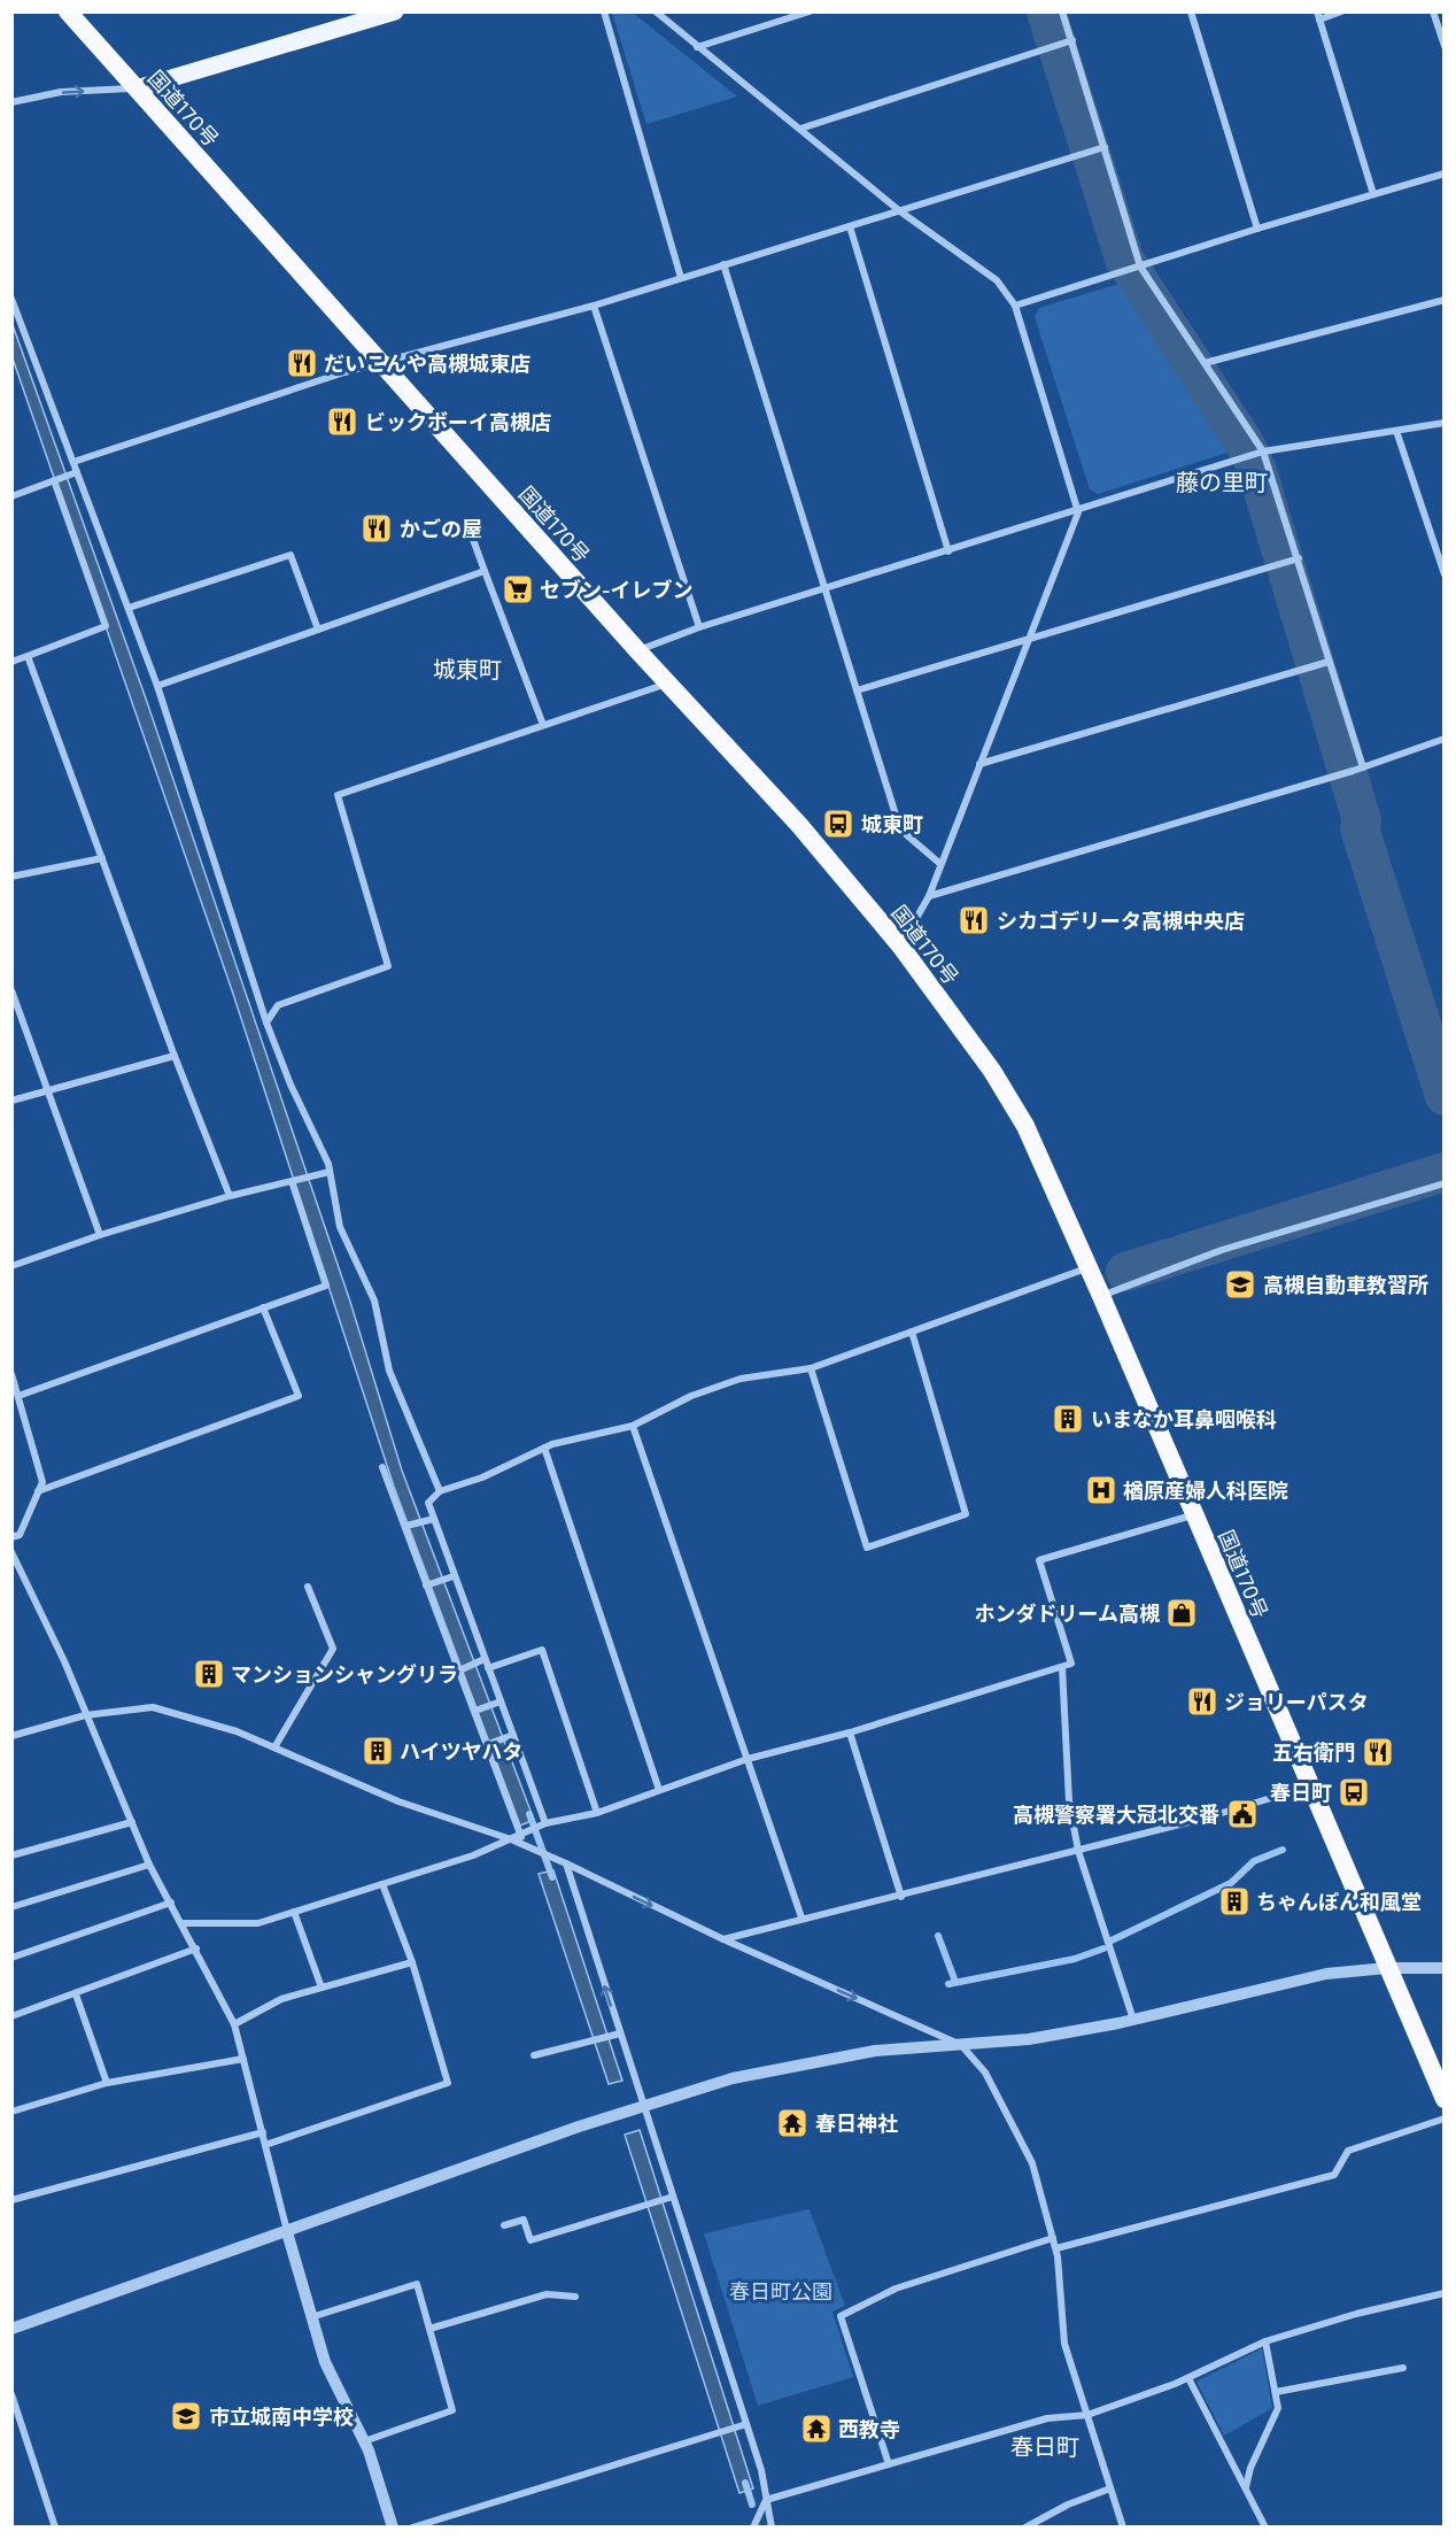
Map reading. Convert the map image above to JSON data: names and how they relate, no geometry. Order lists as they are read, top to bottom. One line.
{"streets":{"highway":["国道170号"]},"districts":["藤の里町","城東町","春日町"],"parks":["春日町公園"],"places":{"restaurant":["だいこんや高槻城東店","ビックボーイ高槻店","かごの屋","シカゴデリータ高槻中央店","ジョリーパスタ","五右衛門"],"supermarket":["セブン-イレブン"],"bus stop":["城東町","春日町"],"school or university":["高槻自動車教習所","市立城南中学校"],"building":["いまなか耳鼻咽喉科","マンションシャングリラ","ハイツヤハタ","ちゃんぽん和風堂"],"hospital":["楢原産婦人科医院"],"shop":["ホンダドリーム高槻"],"public building":["高槻警察署大冠北交番"],"temple":["春日神社","西教寺"]}}
